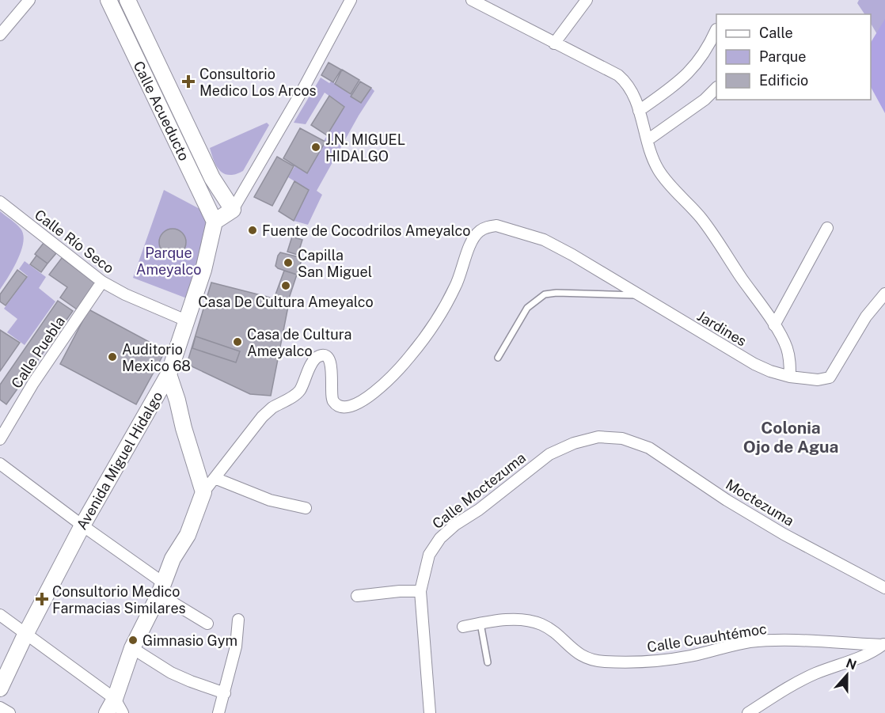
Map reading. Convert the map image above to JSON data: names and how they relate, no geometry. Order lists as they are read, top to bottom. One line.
{"streets":{"street":["Calle Acueducto","Calle Río Seco","Jardines","Calle Puebla","Avenida Miguel Hidalgo","Calle Moctezuma","Moctezuma","Calle Cuauhtémoc"]},"crossings":[["Calle Acueducto","Avenida Miguel Hidalgo"],["Calle Río Seco","Calle Puebla"],["Calle Río Seco","Avenida Miguel Hidalgo"],["Calle Moctezuma","Moctezuma"]],"districts":["Colonia Ojo de Agua"],"parks":["Parque Ameyalco"],"places":{"health":["Consultorio Medico Los Arcos","Consultorio Medico Farmacias Similares"],"other":["J.N. MIGUEL HIDALGO","Fuente de Cocodrilos Ameyalco","Capilla San Miguel","Casa De Cultura Ameyalco","Casa de Cultura Ameyalco","Auditorio Mexico 68","Gimnasio Gym"]},"legend":["Calle","Parque","Edificio"],"north":"top"}
